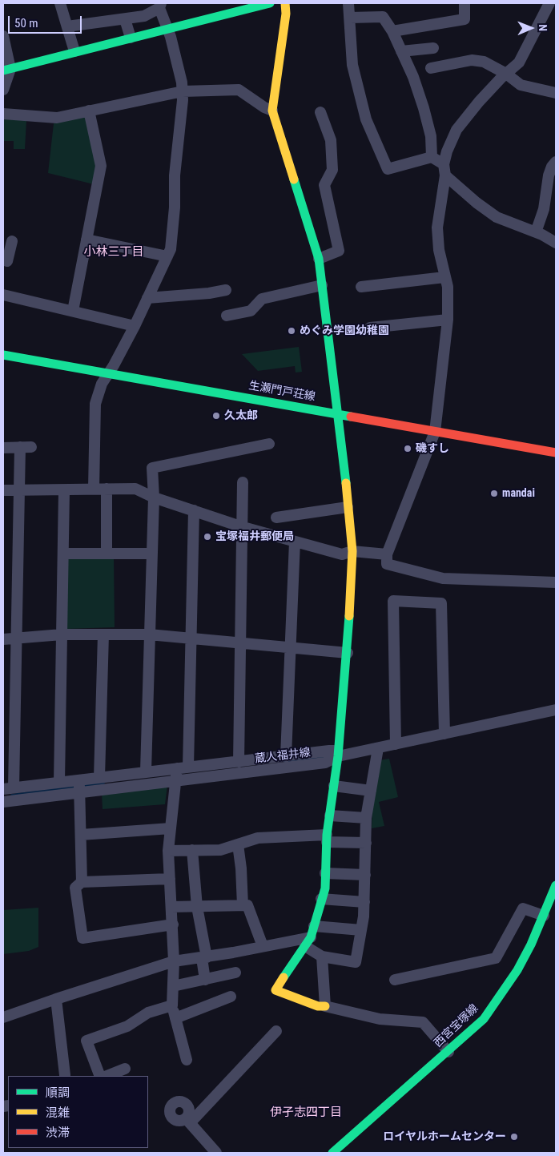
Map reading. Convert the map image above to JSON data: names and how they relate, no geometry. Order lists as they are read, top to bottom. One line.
{"streets":{"street":["生瀬門戸荘線","蔵人福井線","西宮宝塚線"]},"districts":["小林三丁目","伊孑志四丁目"],"places":["めぐみ学園幼稚園","久太郎","磯すし","mandai","宝塚福井郵便局","ロイヤルホームセンター"],"legend":["順調","混雑","渋滞"],"scale_bar":"50 m","north":"right"}
